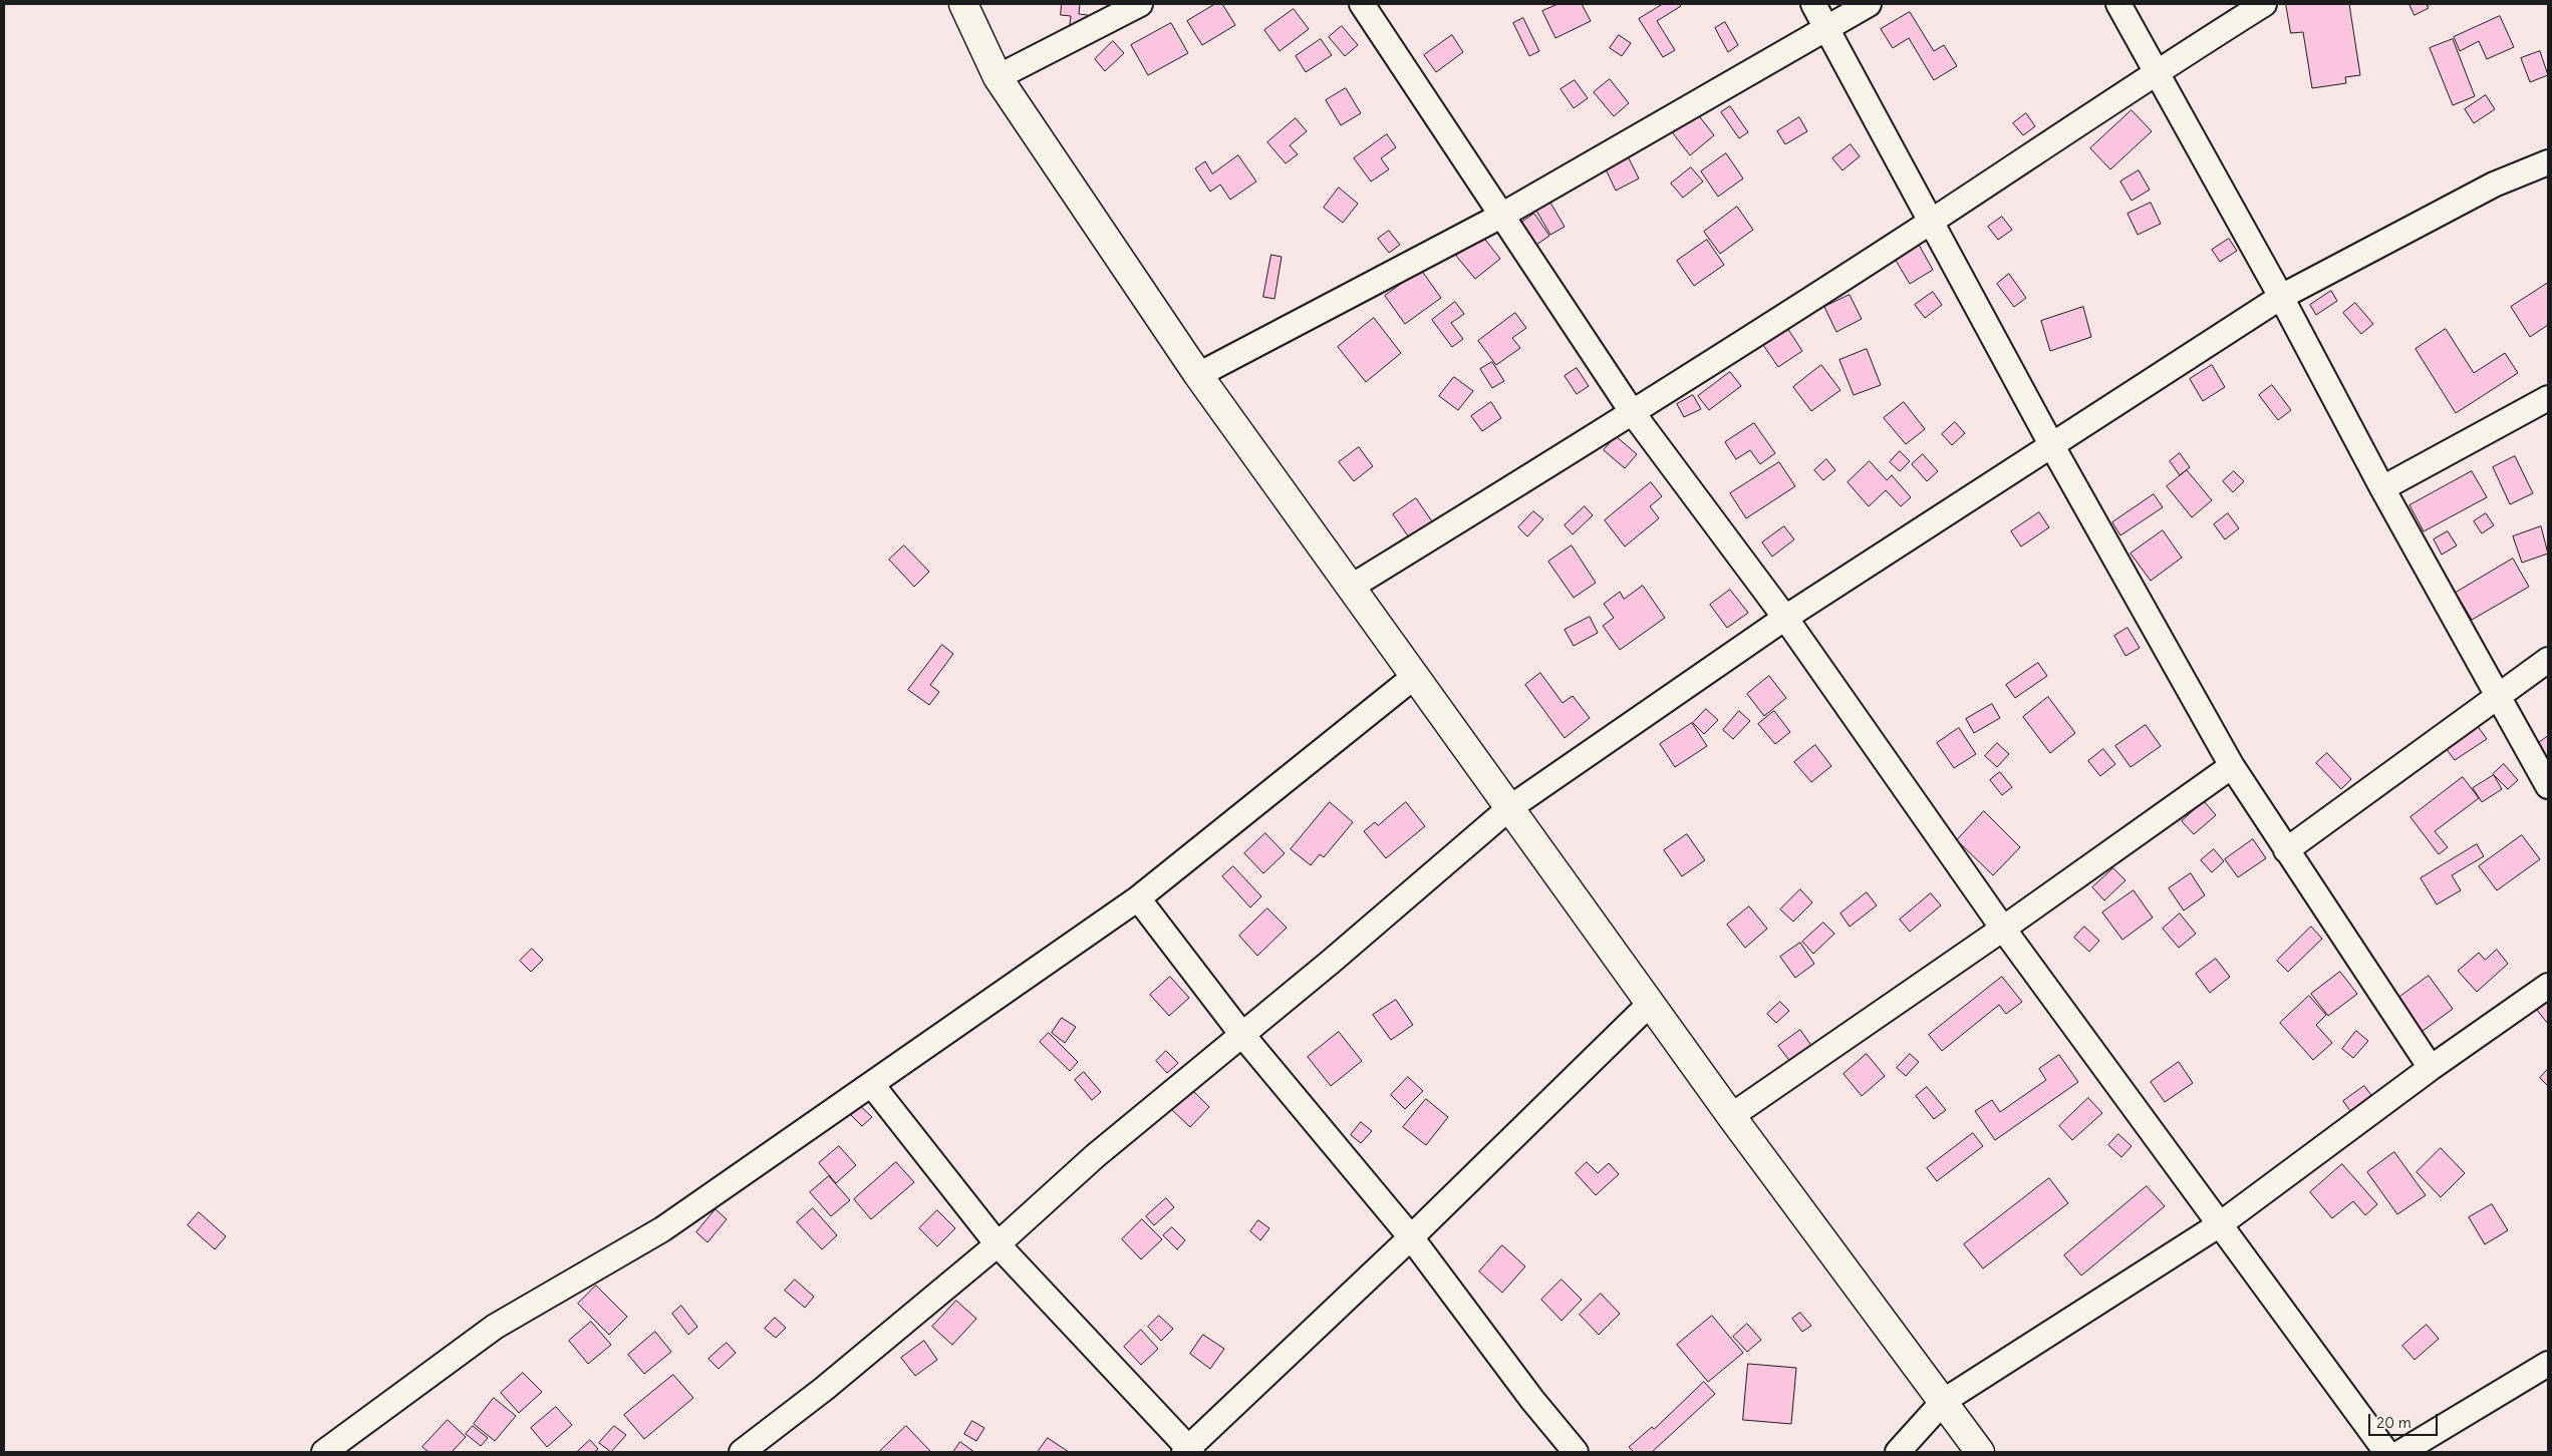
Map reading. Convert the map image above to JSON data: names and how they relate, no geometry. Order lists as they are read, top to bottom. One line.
{"scale_bar":"20 m"}
